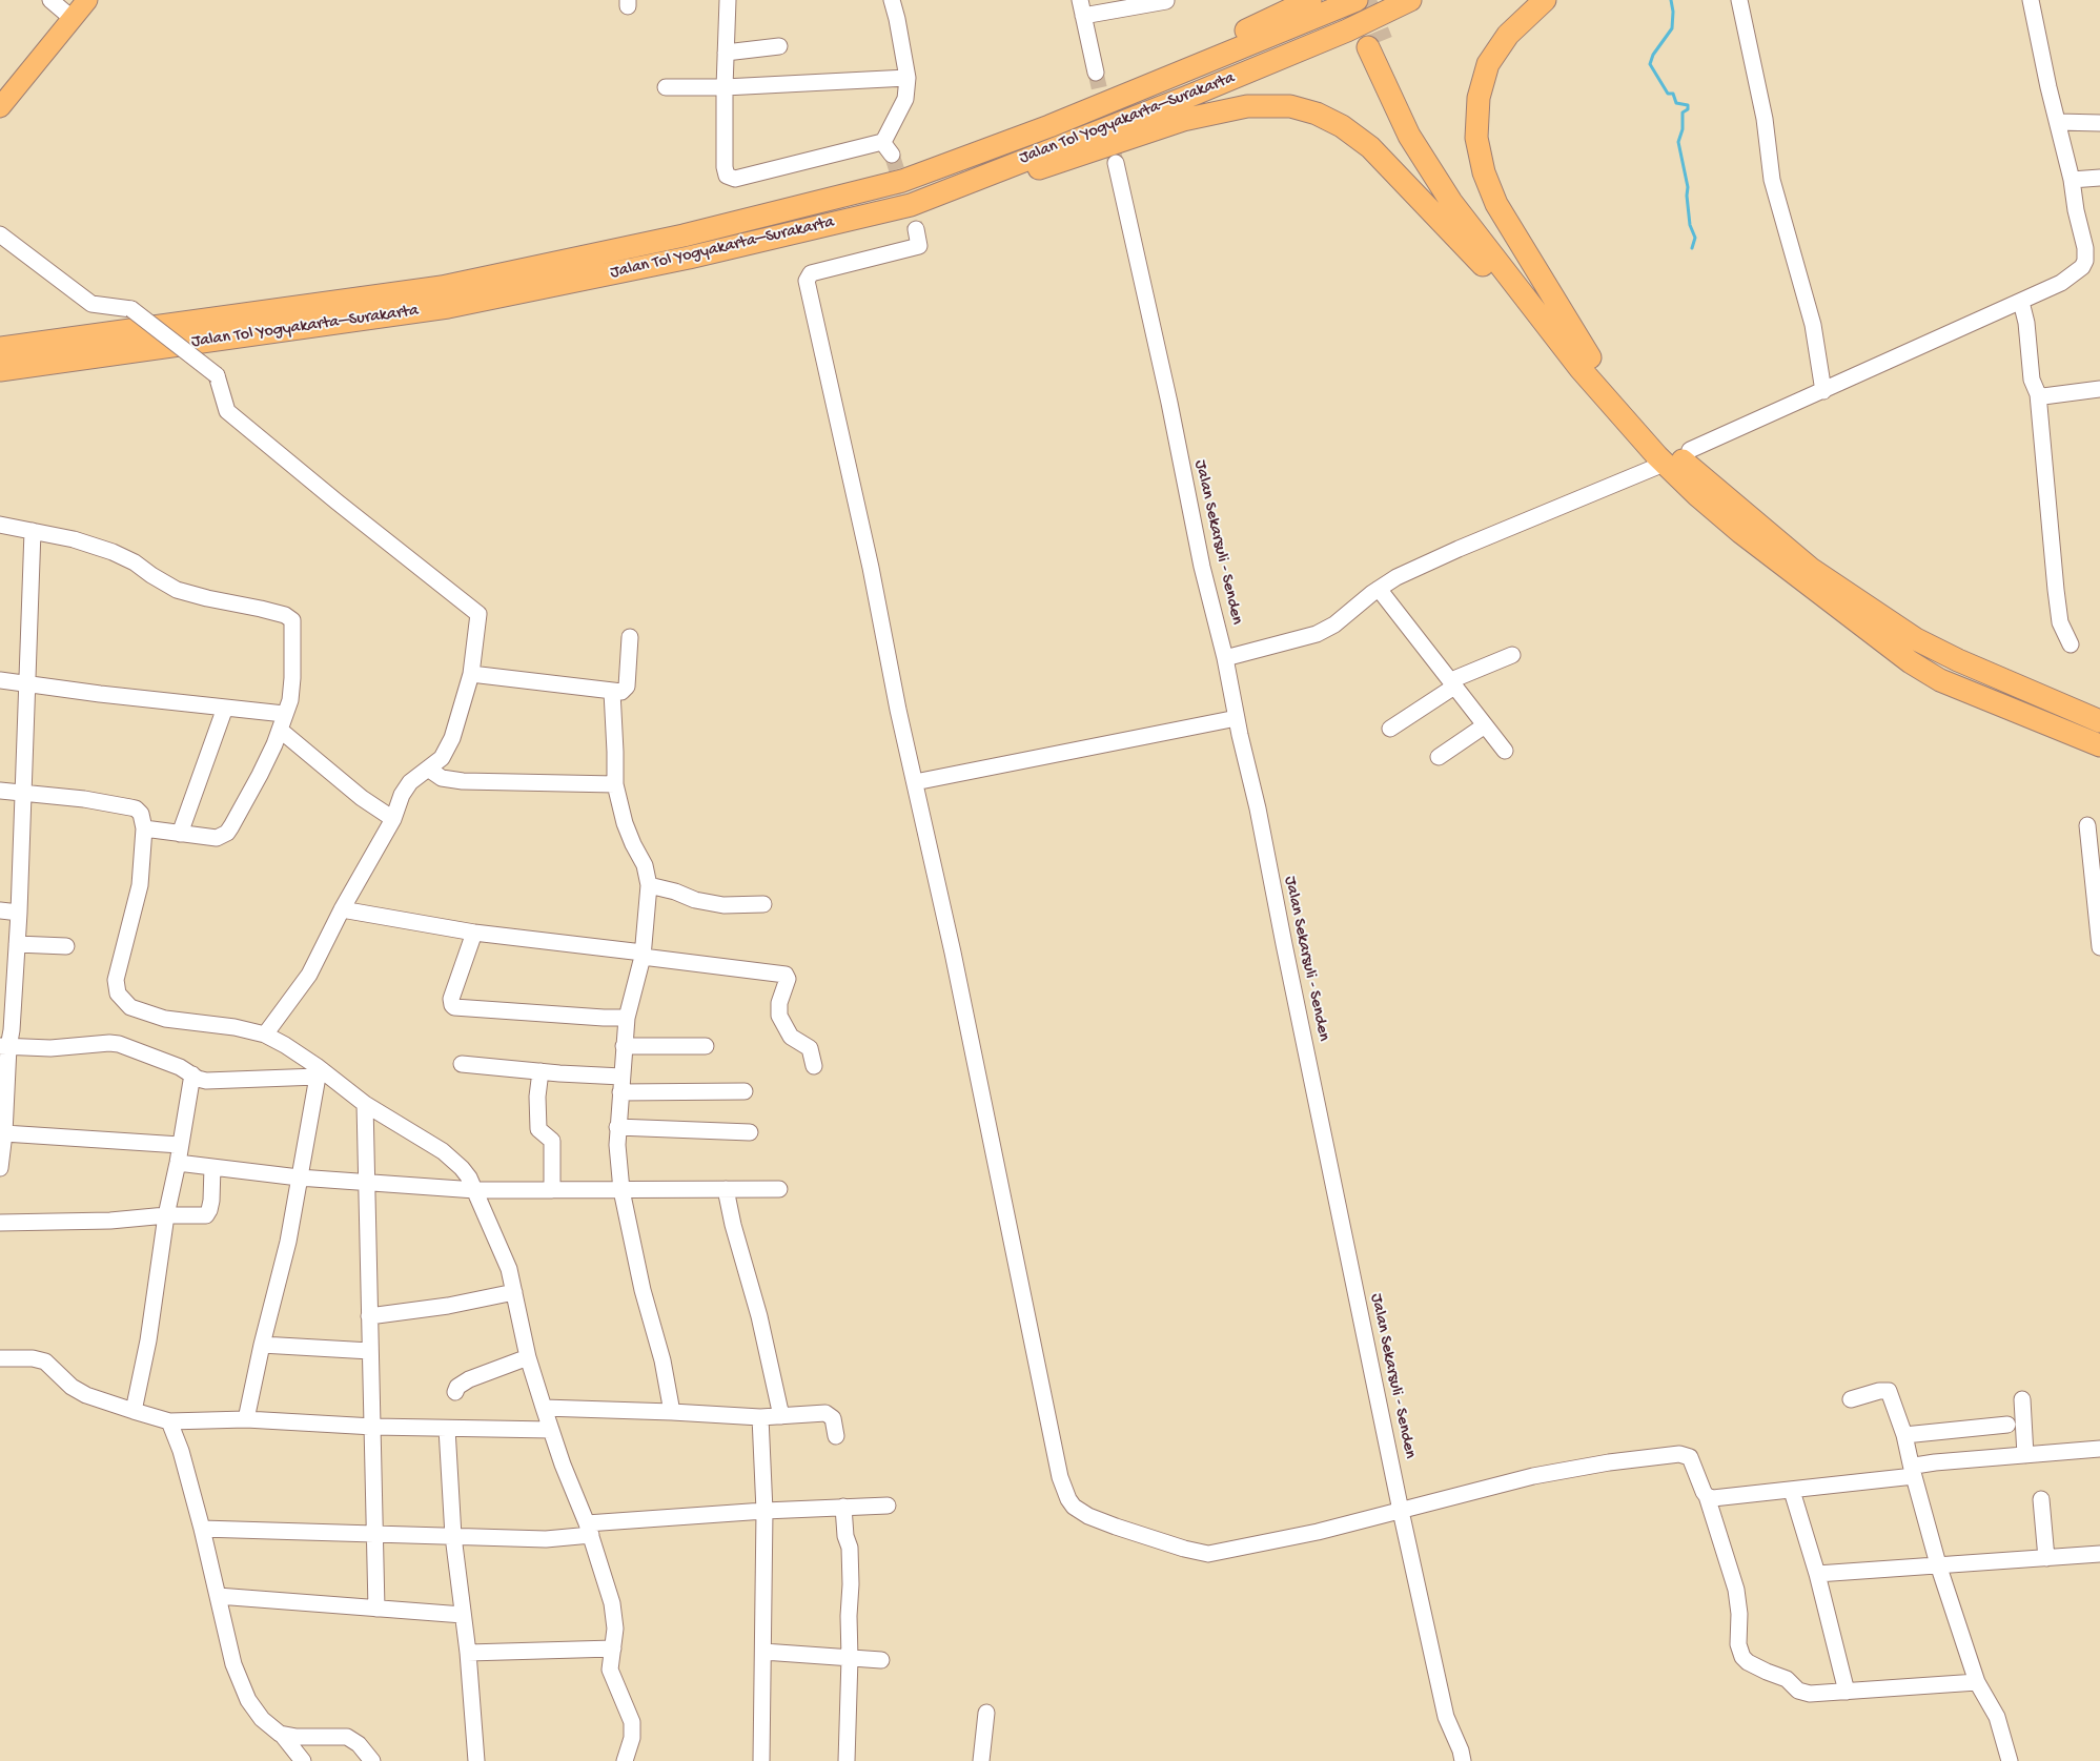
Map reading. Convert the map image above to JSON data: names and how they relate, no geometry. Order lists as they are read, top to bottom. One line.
{"streets":{"highway":["Jalan Tol Yogyakarta–Surakarta"],"street":["Jalan Sekarsuli - Senden"]}}
